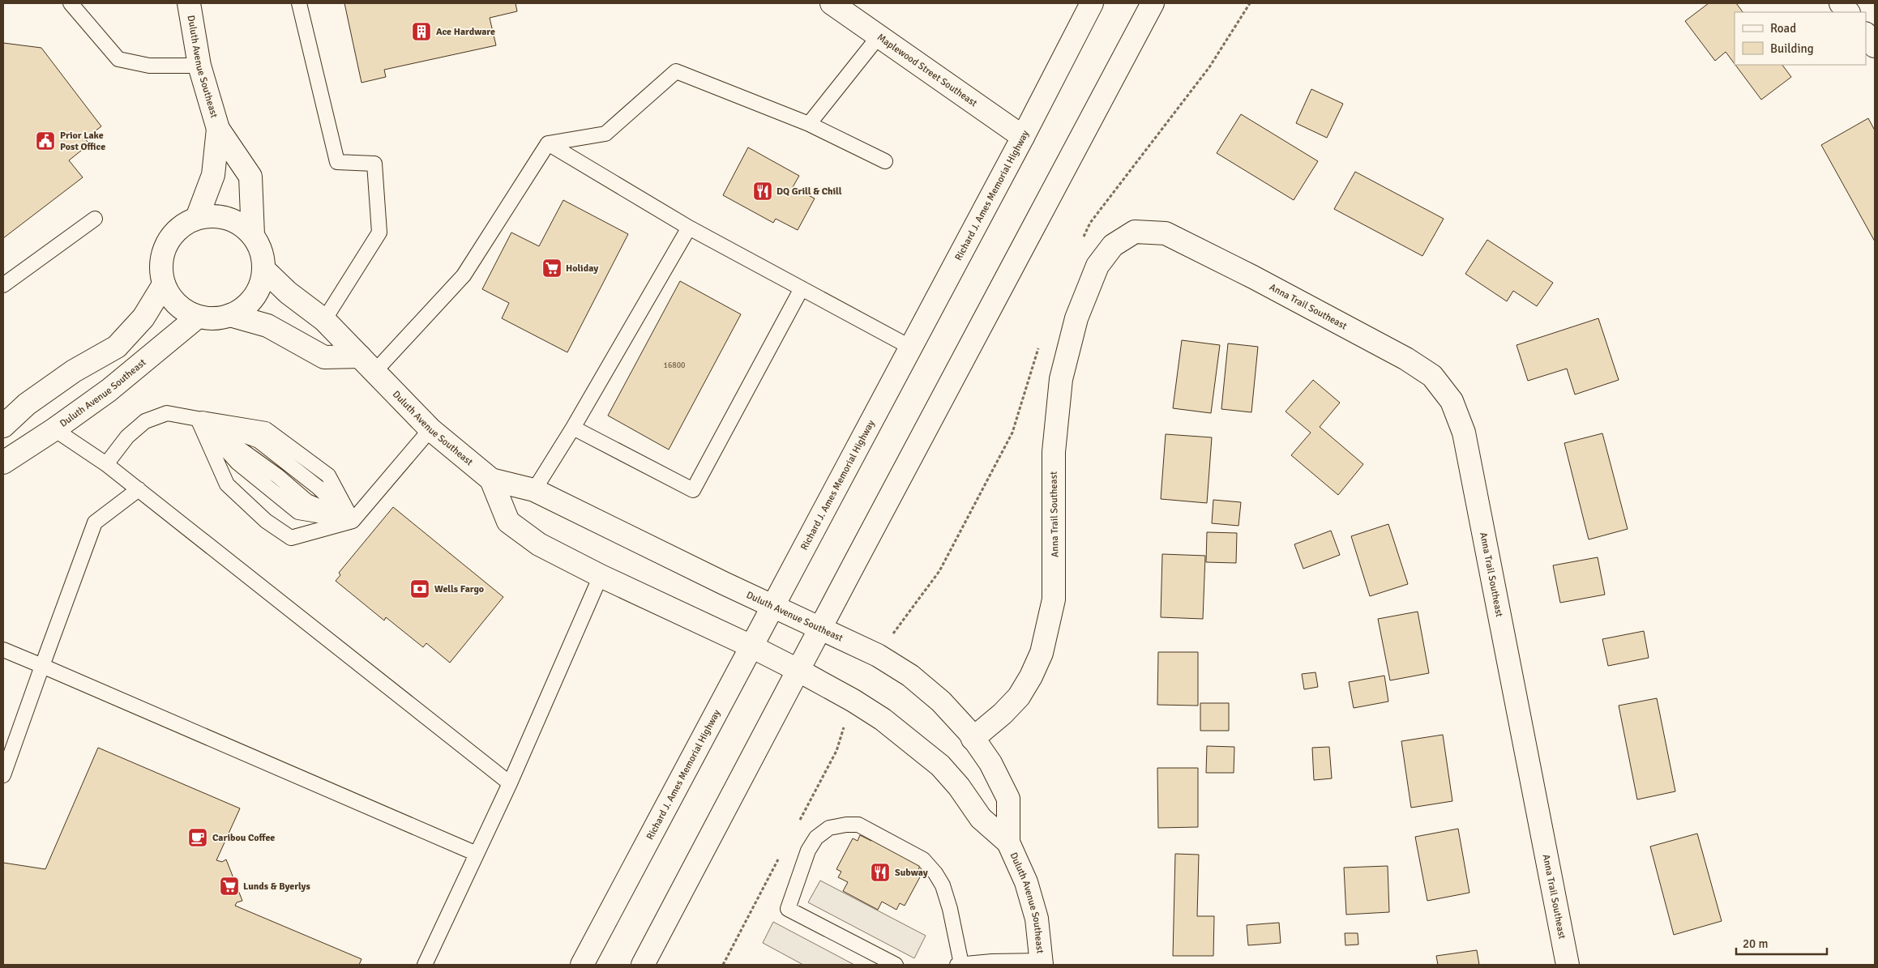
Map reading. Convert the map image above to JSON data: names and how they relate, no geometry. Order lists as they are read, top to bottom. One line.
{"streets":{"street":["Duluth Avenue Southeast","Maplewood Street Southeast","Richard J. Ames Memorial Highway","Anna Trail Southeast"]},"crossings":[["Duluth Avenue Southeast","Richard J. Ames Memorial Highway"],["Duluth Avenue Southeast","Anna Trail Southeast"],["Maplewood Street Southeast","Richard J. Ames Memorial Highway"]],"places":{"building":["Ace Hardware"],"public building":["Prior Lake Post Office"],"restaurant":["DQ Grill & Chill","Subway"],"supermarket":["Holiday","Lunds & Byerlys"],"bank":["Wells Fargo"],"cafe":["Caribou Coffee"]},"house_numbers":["16800"],"legend":["Road","Building"],"scale_bar":"20 m"}
